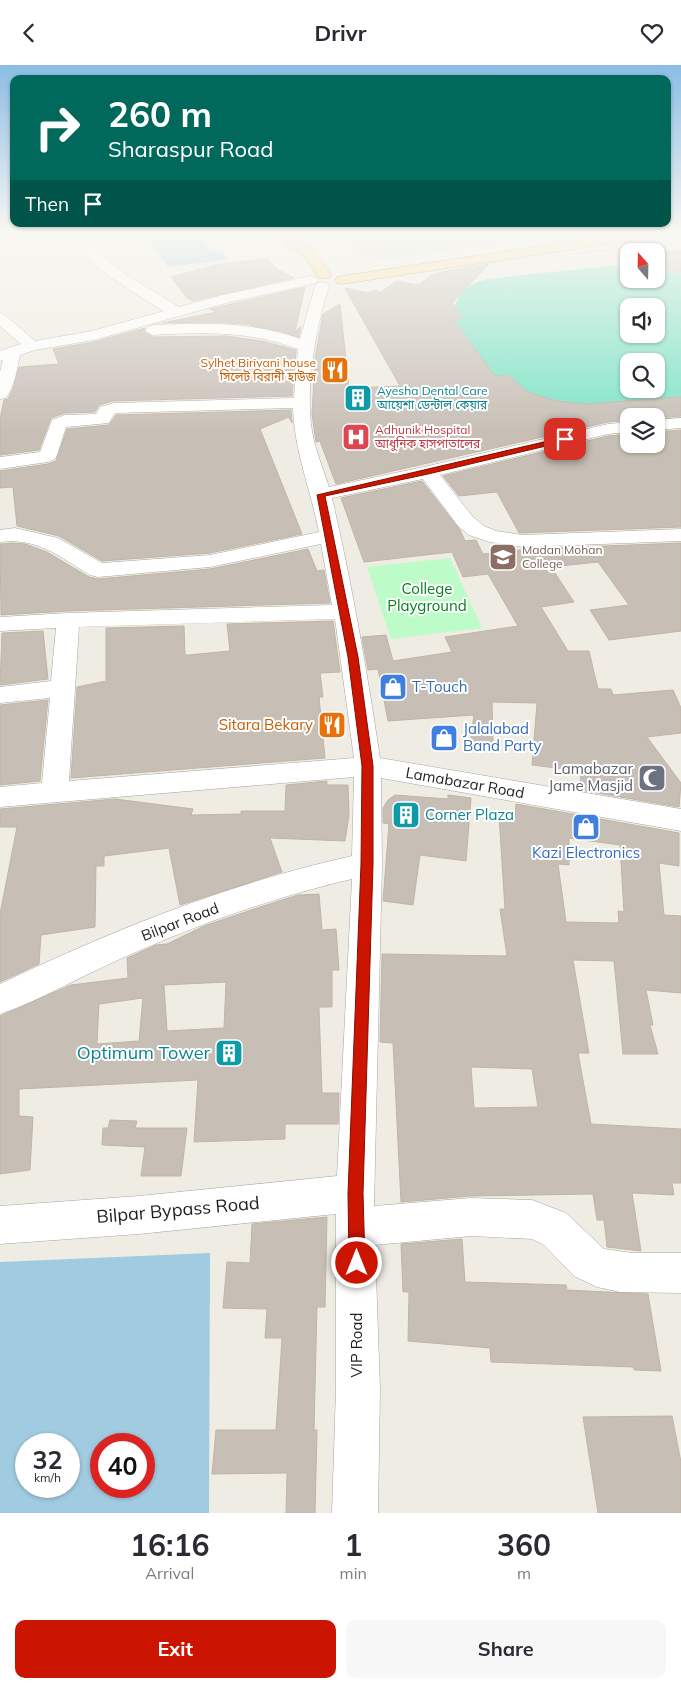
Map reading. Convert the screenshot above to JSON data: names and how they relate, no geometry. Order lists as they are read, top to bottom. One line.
{"streets":{"street":["Lamabazar Road","Bilpar Road","Bilpar Bypass Road","VIP Road"]},"crossings":[["Lamabazar Road","VIP Road"],["Bilpar Road","VIP Road"],["Bilpar Bypass Road","VIP Road"]],"parks":["College Playground"],"places":{"restaurant":["Sylhet Biriyani house সিলেট বিরানী হাউজ","Sitara Bekary"],"building":["Ayesha Dental Care আয়েশা ডেন্টাল কেয়ার","Corner Plaza","Optimum Tower"],"hospital":["Adhunik Hospital আধুনিক হাসপাতালের"],"school or university":["Madan Mohan College"],"shop":["T-Touch","Jalalabad Band Party","Kazi Electronics"],"mosque":["Lamabazar Jame Masjid"]},"north":"top","page":{"header":"Drivr","turn":["260 m","Sharaspur Road"],"then":"Then","speed":"32 km/h","limit":"40","eta":["16:16","Arrival","1","min","360","m"],"buttons":["Exit","Share"]}}
